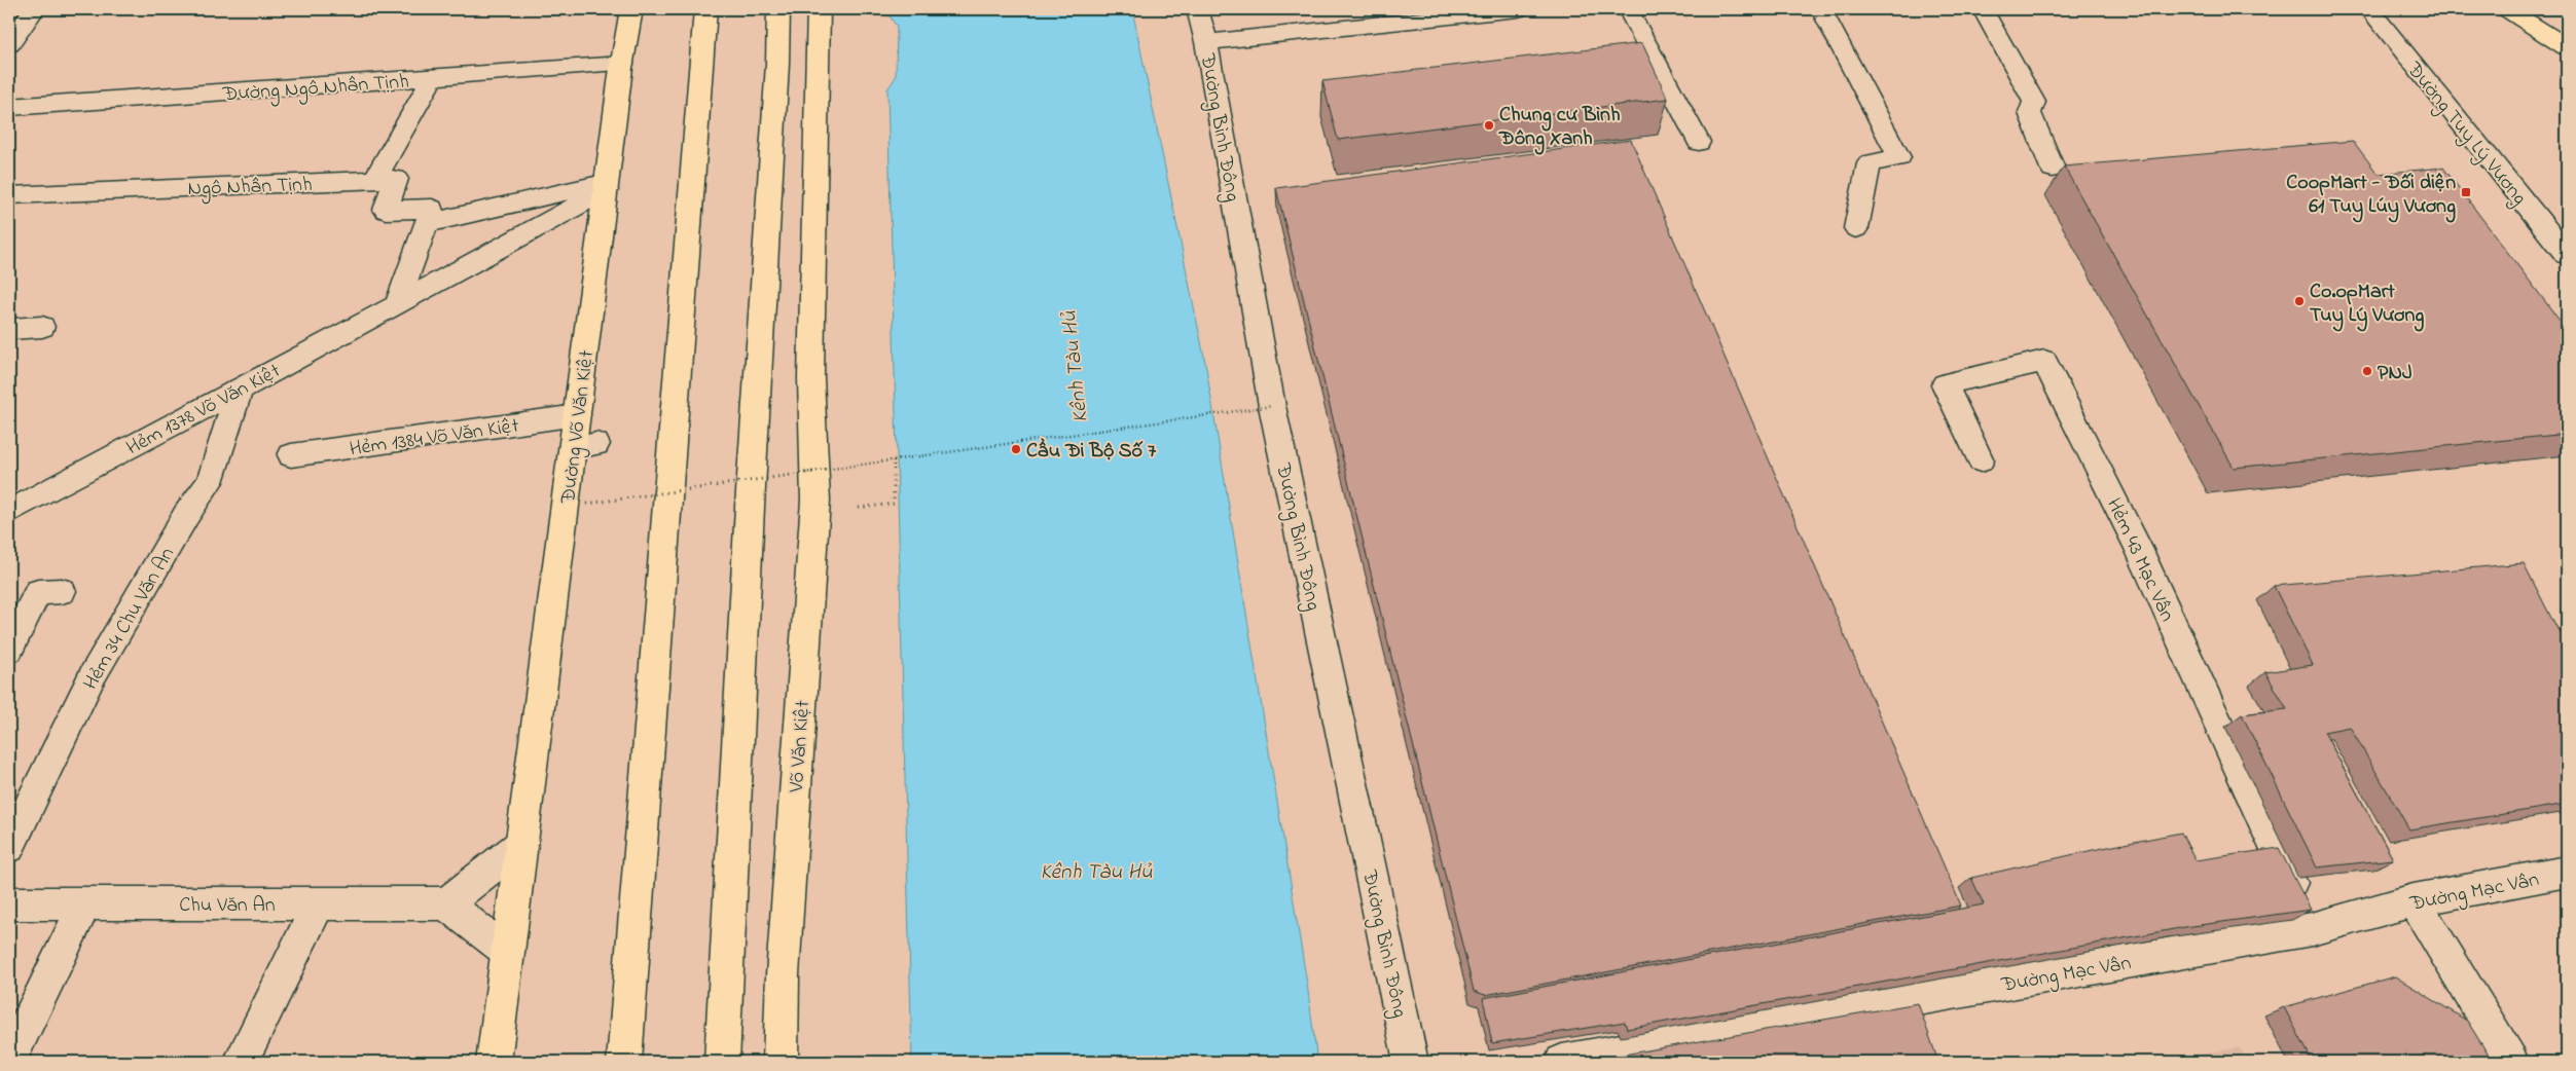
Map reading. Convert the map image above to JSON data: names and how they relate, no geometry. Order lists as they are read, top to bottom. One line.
{"streets":{"main road":["Đường Võ Văn Kiệt","Võ Văn Kiệt"],"street":["Đường Ngô Nhân Tịnh","Đường Bình Đông","Đường Tuy Lý Vương","Ngô Nhân Tịnh","Hẻm 1378 Võ Văn Kiệt","Hẻm 1384 Võ Văn Kiệt","Hẻm 43 Mạc Vân","Hẻm 34 Chu Văn An","Đường Mạc Vân","Chu Văn An"]},"crossings":[["Đường Ngô Nhân Tịnh","Đường Võ Văn Kiệt"],["Hẻm 1378 Võ Văn Kiệt","Đường Võ Văn Kiệt"],["Hẻm 1378 Võ Văn Kiệt","Hẻm 34 Chu Văn An"],["Đường Võ Văn Kiệt","Hẻm 1384 Võ Văn Kiệt"],["Hẻm 43 Mạc Vân","Đường Mạc Vân"]],"water":["Kênh Tàu Hủ"],"places":{"other":["Chung cư Bình Đông Xanh","Co.opMart Tuy Lý Vương","PNJ","Cầu Đi Bộ Số 7"],"transit":["CoopMart - Đối diện 61 Tuy Lúy Vương"]}}
